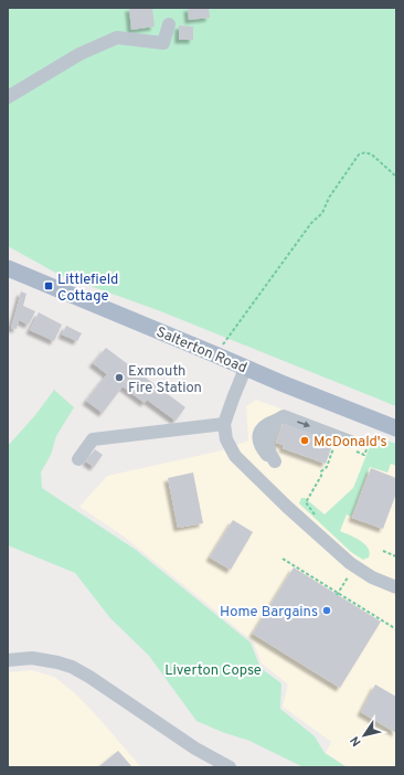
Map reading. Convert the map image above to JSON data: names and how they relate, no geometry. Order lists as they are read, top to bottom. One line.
{"streets":{"main road":["Salterton Road"]},"parks":["Liverton Copse"],"places":{"transit":["Littlefield Cottage"],"other":["Exmouth Fire Station","McDonald's","Home Bargains"]},"north":"bottom left"}
